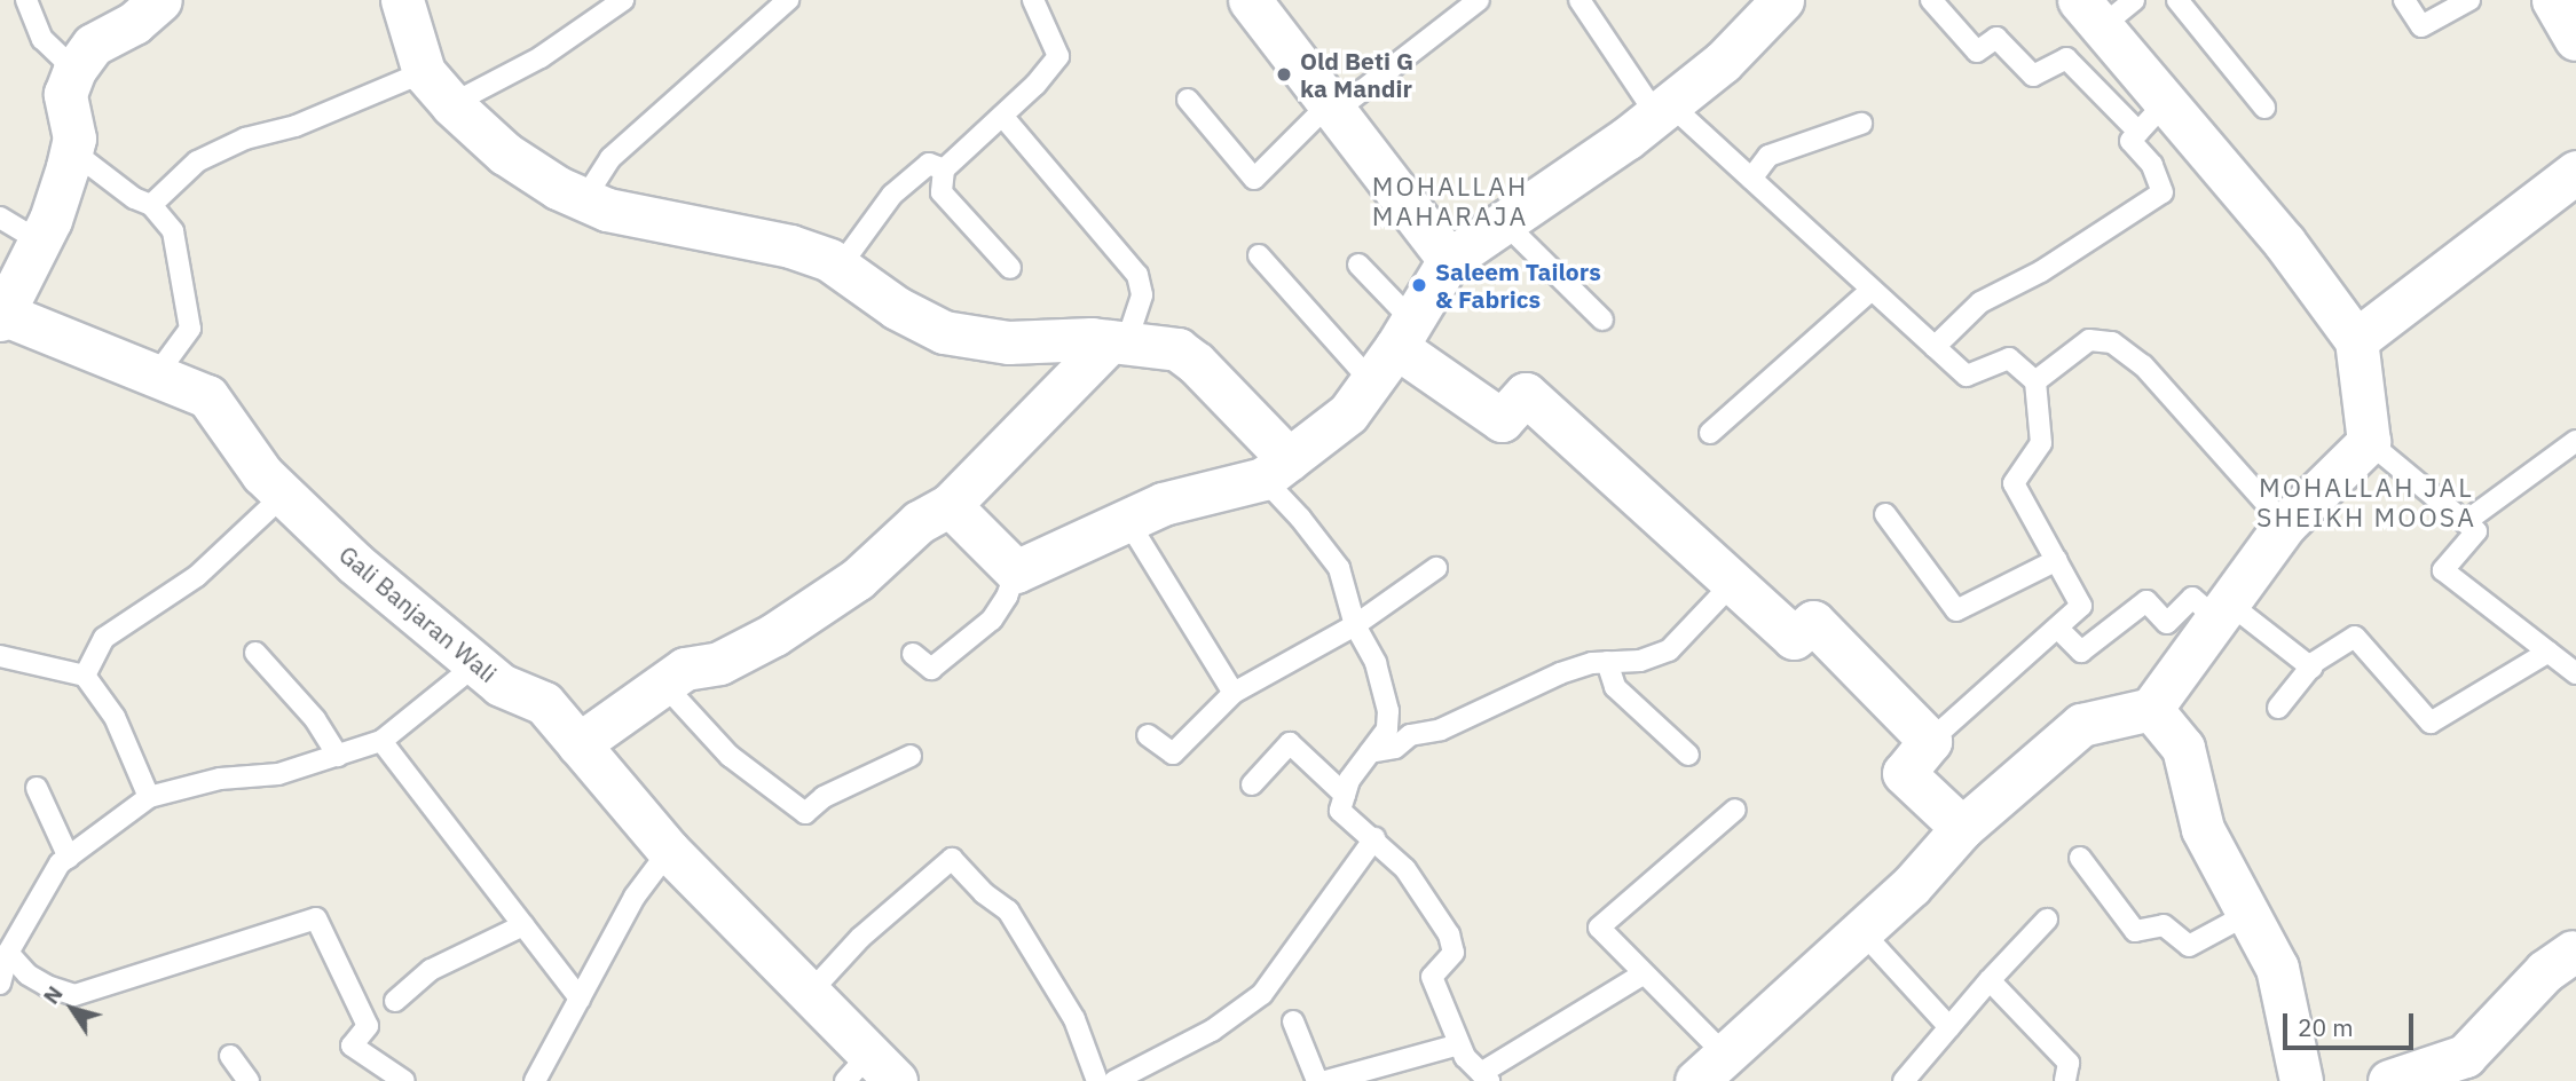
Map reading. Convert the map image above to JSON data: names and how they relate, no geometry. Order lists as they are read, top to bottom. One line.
{"streets":{"street":["Gali Banjaran Wali"]},"districts":["MOHALLAH MAHARAJA","MOHALLAH JAL SHEIKH MOOSA"],"places":["Old Beti G ka Mandir","Saleem Tailors & Fabrics"],"scale_bar":"20 m","north":"top left"}
